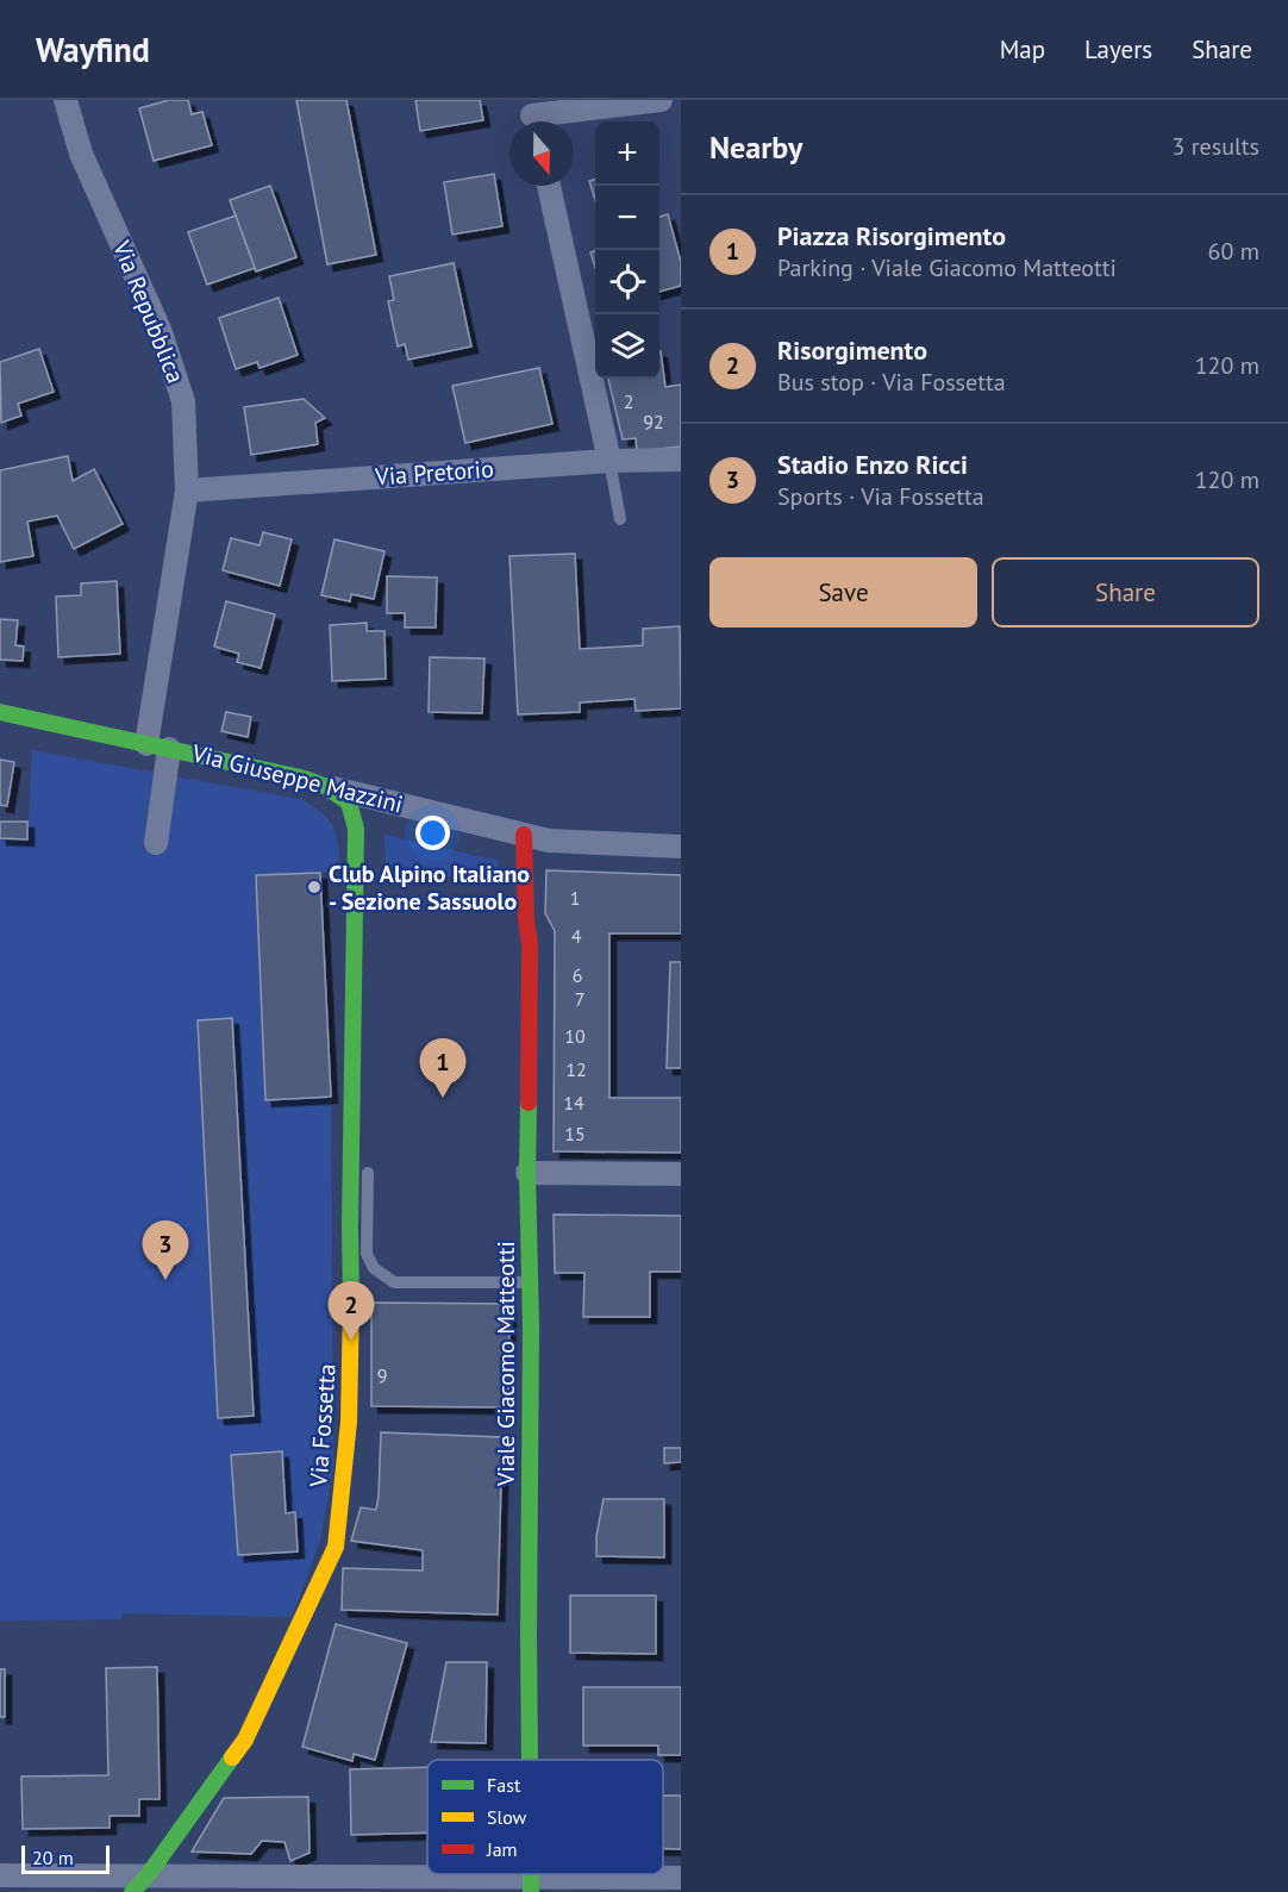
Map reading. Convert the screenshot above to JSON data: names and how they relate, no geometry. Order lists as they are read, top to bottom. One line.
{"streets":{"street":["Via Repubblica","Via Pretorio","Via Giuseppe Mazzini","Viale Giacomo Matteotti","Via Fossetta"]},"crossings":[["Via Repubblica","Via Pretorio"],["Via Repubblica","Via Giuseppe Mazzini"],["Via Giuseppe Mazzini","Viale Giacomo Matteotti"],["Via Giuseppe Mazzini","Via Fossetta"]],"places":["Club Alpino Italiano - Sezione Sassuolo"],"house_numbers":["2","92","1","4","6","7","10","12","14","15","9"],"legend":["Fast","Slow","Jam"],"scale_bar":"20 m","north":"bottom","page":{"header":"Wayfind","nav":["Map","Layers","Share"],"heading":["Nearby","3 results"],"map_buttons":["+","−"],"list":[{"mark":"1","name":"Piazza Risorgimento","note":"Parking · Viale Giacomo Matteotti","value":"60 m"},{"mark":"2","name":"Risorgimento","note":"Bus stop · Via Fossetta","value":"120 m"},{"mark":"3","name":"Stadio Enzo Ricci","note":"Sports · Via Fossetta","value":"120 m"}],"buttons":["Save","Share"],"pins":["1","3","2"],"scale":"20 m"}}
